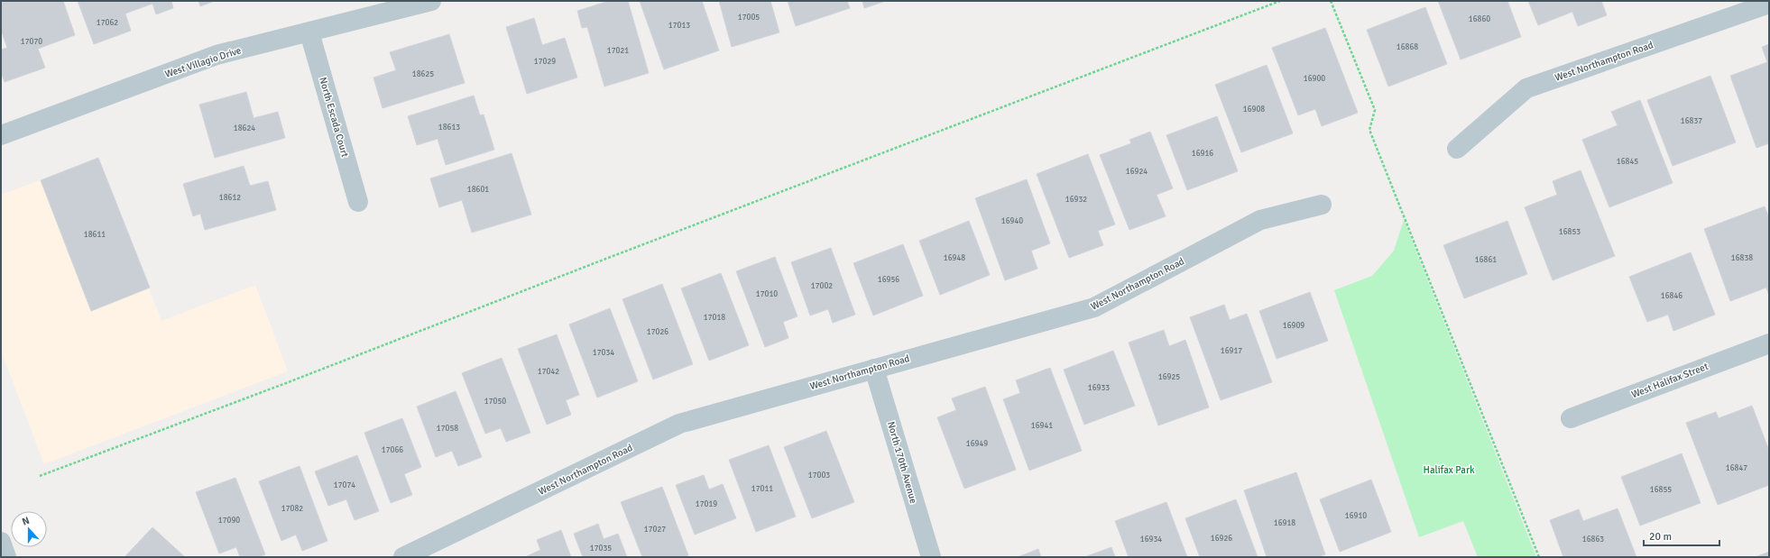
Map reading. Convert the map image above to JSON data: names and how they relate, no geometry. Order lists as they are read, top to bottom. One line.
{"streets":{"street":["West Northampton Road","West Villagio Drive","North Escada Court","West Halifax Street","North 170th Avenue"]},"crossings":[["West Northampton Road","North 170th Avenue"],["West Villagio Drive","North Escada Court"]],"parks":["Halifax Park"],"house_numbers":["17005","16860","17062","17013","17070","16868","17021","17029","18625","16900","16908","16837","18613","18624","16916","16845","16924","18601","18612","16932","16940","16853","18611","16948","16838","16861","16956","17002","17010","16846","17018","16909","17026","16917","17034","17042","16925","16933","17050","16941","17058","16949","17066","16847","17003","17074","17011","16855","17019","17082","16910","17090","16918","17027","16926","16934","16863","17035"],"scale_bar":"20 m","north":"top"}
